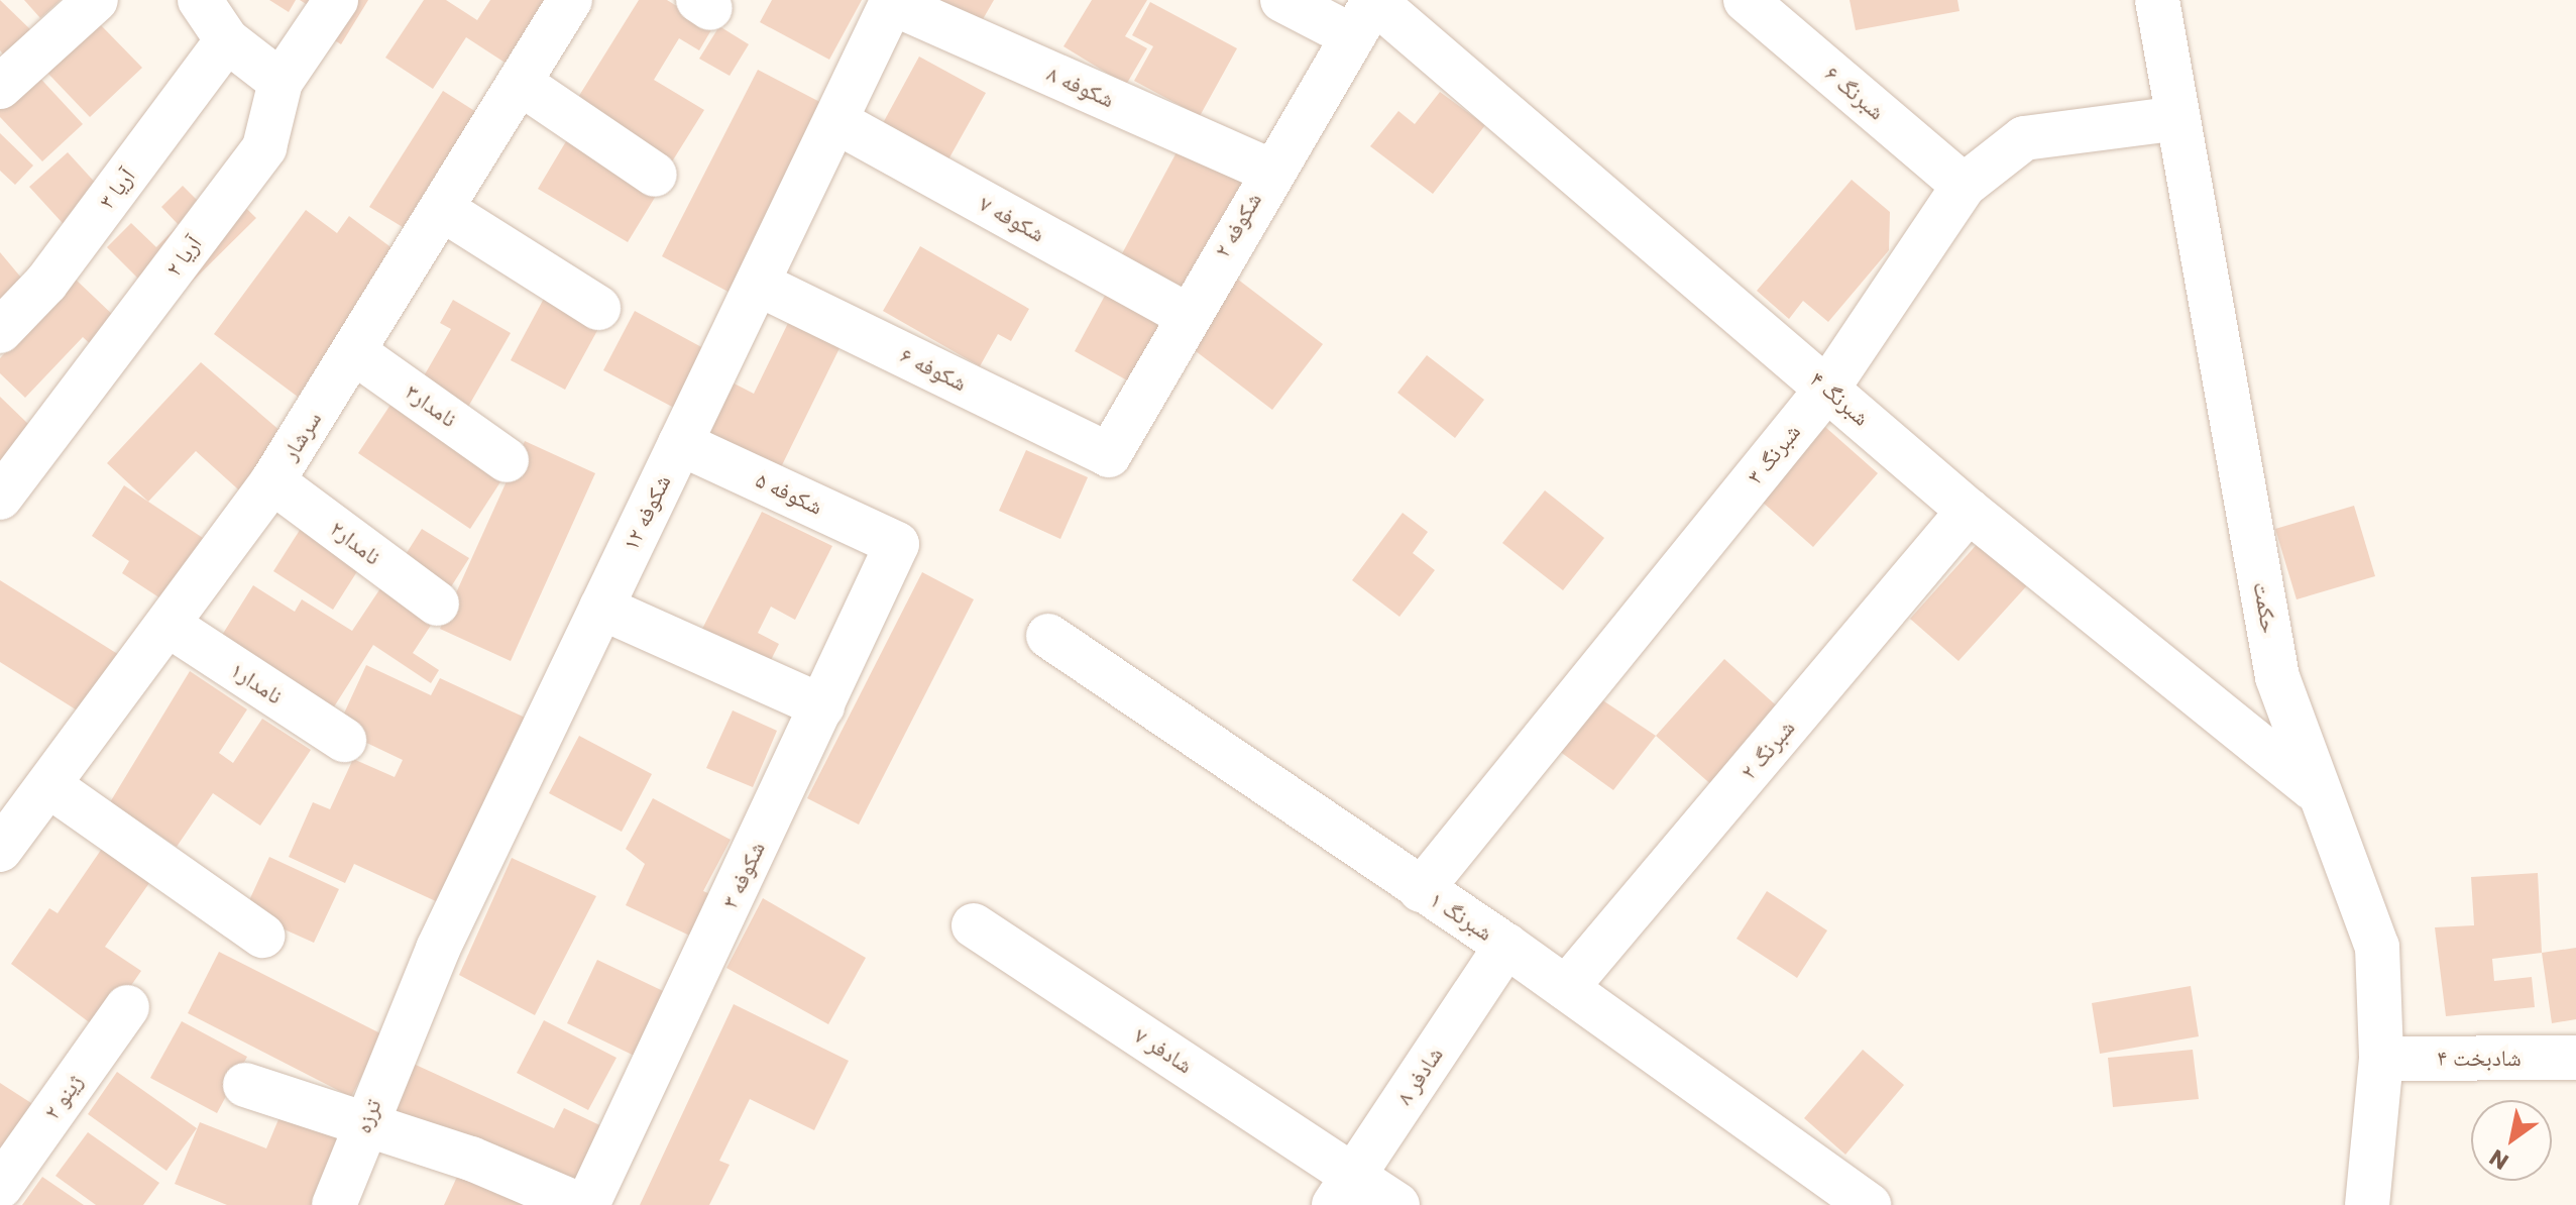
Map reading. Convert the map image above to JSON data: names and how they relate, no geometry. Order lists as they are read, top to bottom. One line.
{"streets":{"street":["شکوفه ۸","شبرنگ ۶","آریا ۳","شکوفه ۷","شکوفه ۲","آریا ۲","شکوفه ۶","شبرنگ ۴","نامدار۳","سرشار","شبرنگ ۳","شکوفه ۵","شکوفه ۱۲","نامدار۲","حکمت","نامدار۱","شبرنگ ۲","شکوفه ۳","شبرنگ ۱","شادفر ۷","شادبخت ۴","شادفر ۸","ژینو ۲","ترزه"]},"crossings":[["شکوفه ۸","شکوفه ۲"],["شکوفه ۸","شکوفه ۱۲"],["شبرنگ ۶","شبرنگ ۳"],["شکوفه ۷","شکوفه ۲"],["شکوفه ۷","شکوفه ۱۲"],["شکوفه ۲","شکوفه ۶"],["شکوفه ۲","شبرنگ ۴"],["شکوفه ۶","شکوفه ۱۲"],["شبرنگ ۴","شبرنگ ۳"],["شبرنگ ۴","حکمت"],["شبرنگ ۴","شبرنگ ۲"],["نامدار۳","سرشار"],["سرشار","نامدار۲"],["سرشار","نامدار۱"],["شبرنگ ۳","حکمت"],["شبرنگ ۳","شبرنگ ۱"],["شکوفه ۵","شکوفه ۱۲"],["شکوفه ۵","شکوفه ۳"],["شکوفه ۱۲","ترزه"],["حکمت","شادبخت ۴"],["شبرنگ ۲","شبرنگ ۱"],["شبرنگ ۱","شادفر ۸"],["شادفر ۷","شادفر ۸"]],"north":"bottom left"}
